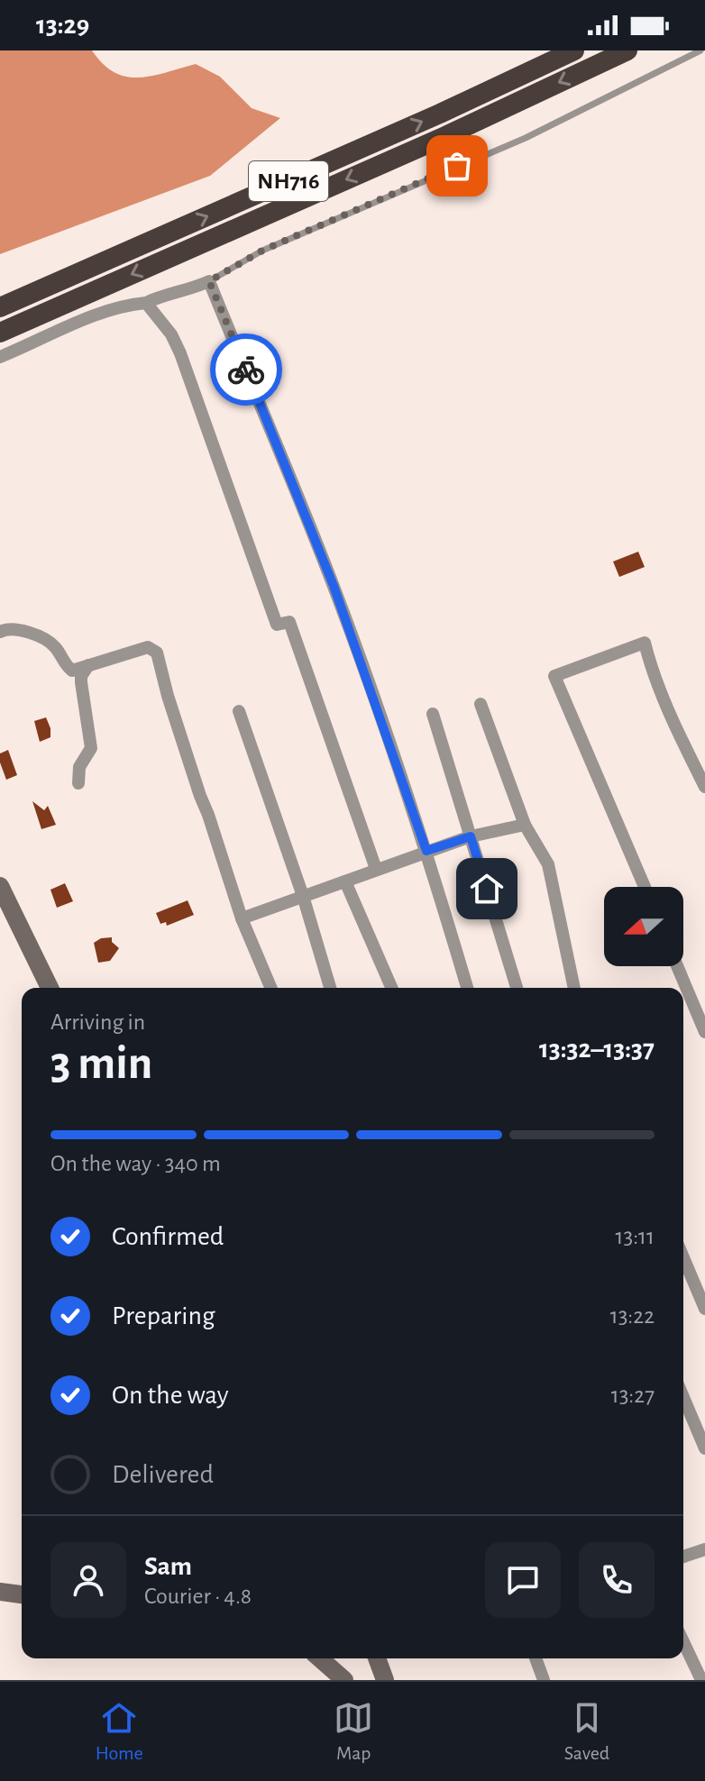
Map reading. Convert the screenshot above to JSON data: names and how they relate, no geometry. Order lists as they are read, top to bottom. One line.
{"streets":{"highway":["NH716"]},"north":"left","page":{"status":"13:29","heading":["3 min","Arriving in","13:32–13:37"],"panel":["Sam","Courier · 4.8"],"bar":"On the way · 340 m","list":[["Confirmed","13:11"],["Preparing","13:22"],["On the way","13:27"],"Delivered"],"tabs":["Home","Map","Saved"]}}
